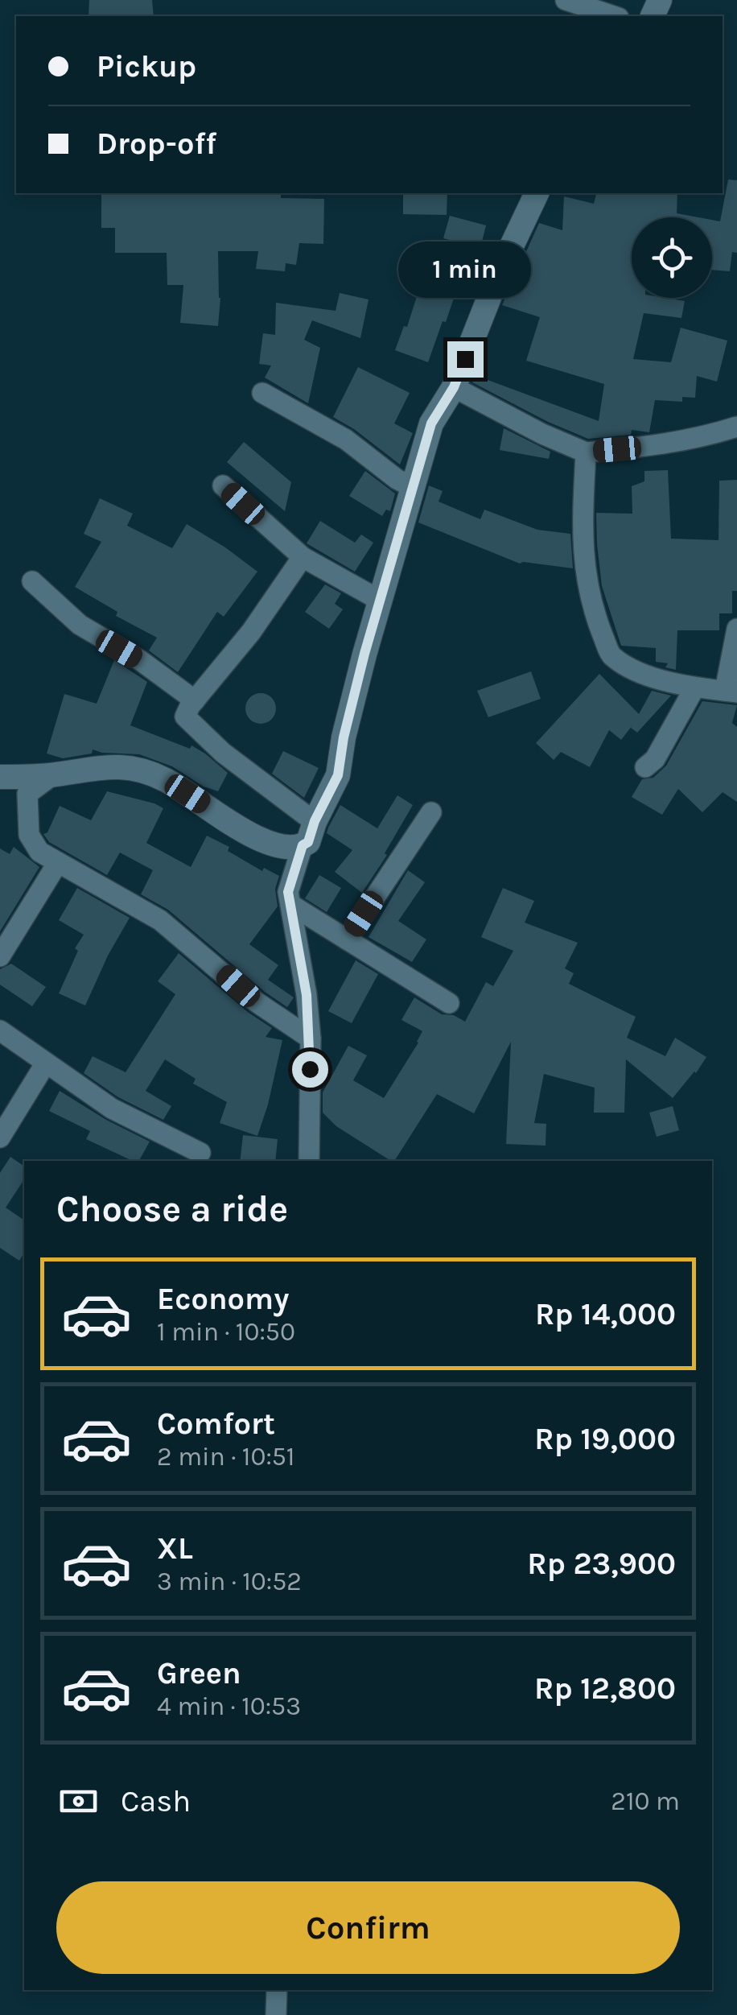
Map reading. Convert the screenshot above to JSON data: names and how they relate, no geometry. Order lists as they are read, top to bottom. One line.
{"page":{"banner":["Pickup","Drop-off"],"bubble":"1 min","heading":"Choose a ride","list":[{"name":"Economy","note":"1 min · 10:50","value":"Rp 14,000"},{"name":"Comfort","note":"2 min · 10:51","value":"Rp 19,000"},{"name":"XL","note":"3 min · 10:52","value":"Rp 23,900"},{"name":"Green","note":"4 min · 10:53","value":"Rp 12,800"}],"pay":["Cash","210 m"],"buttons":"Confirm"}}
